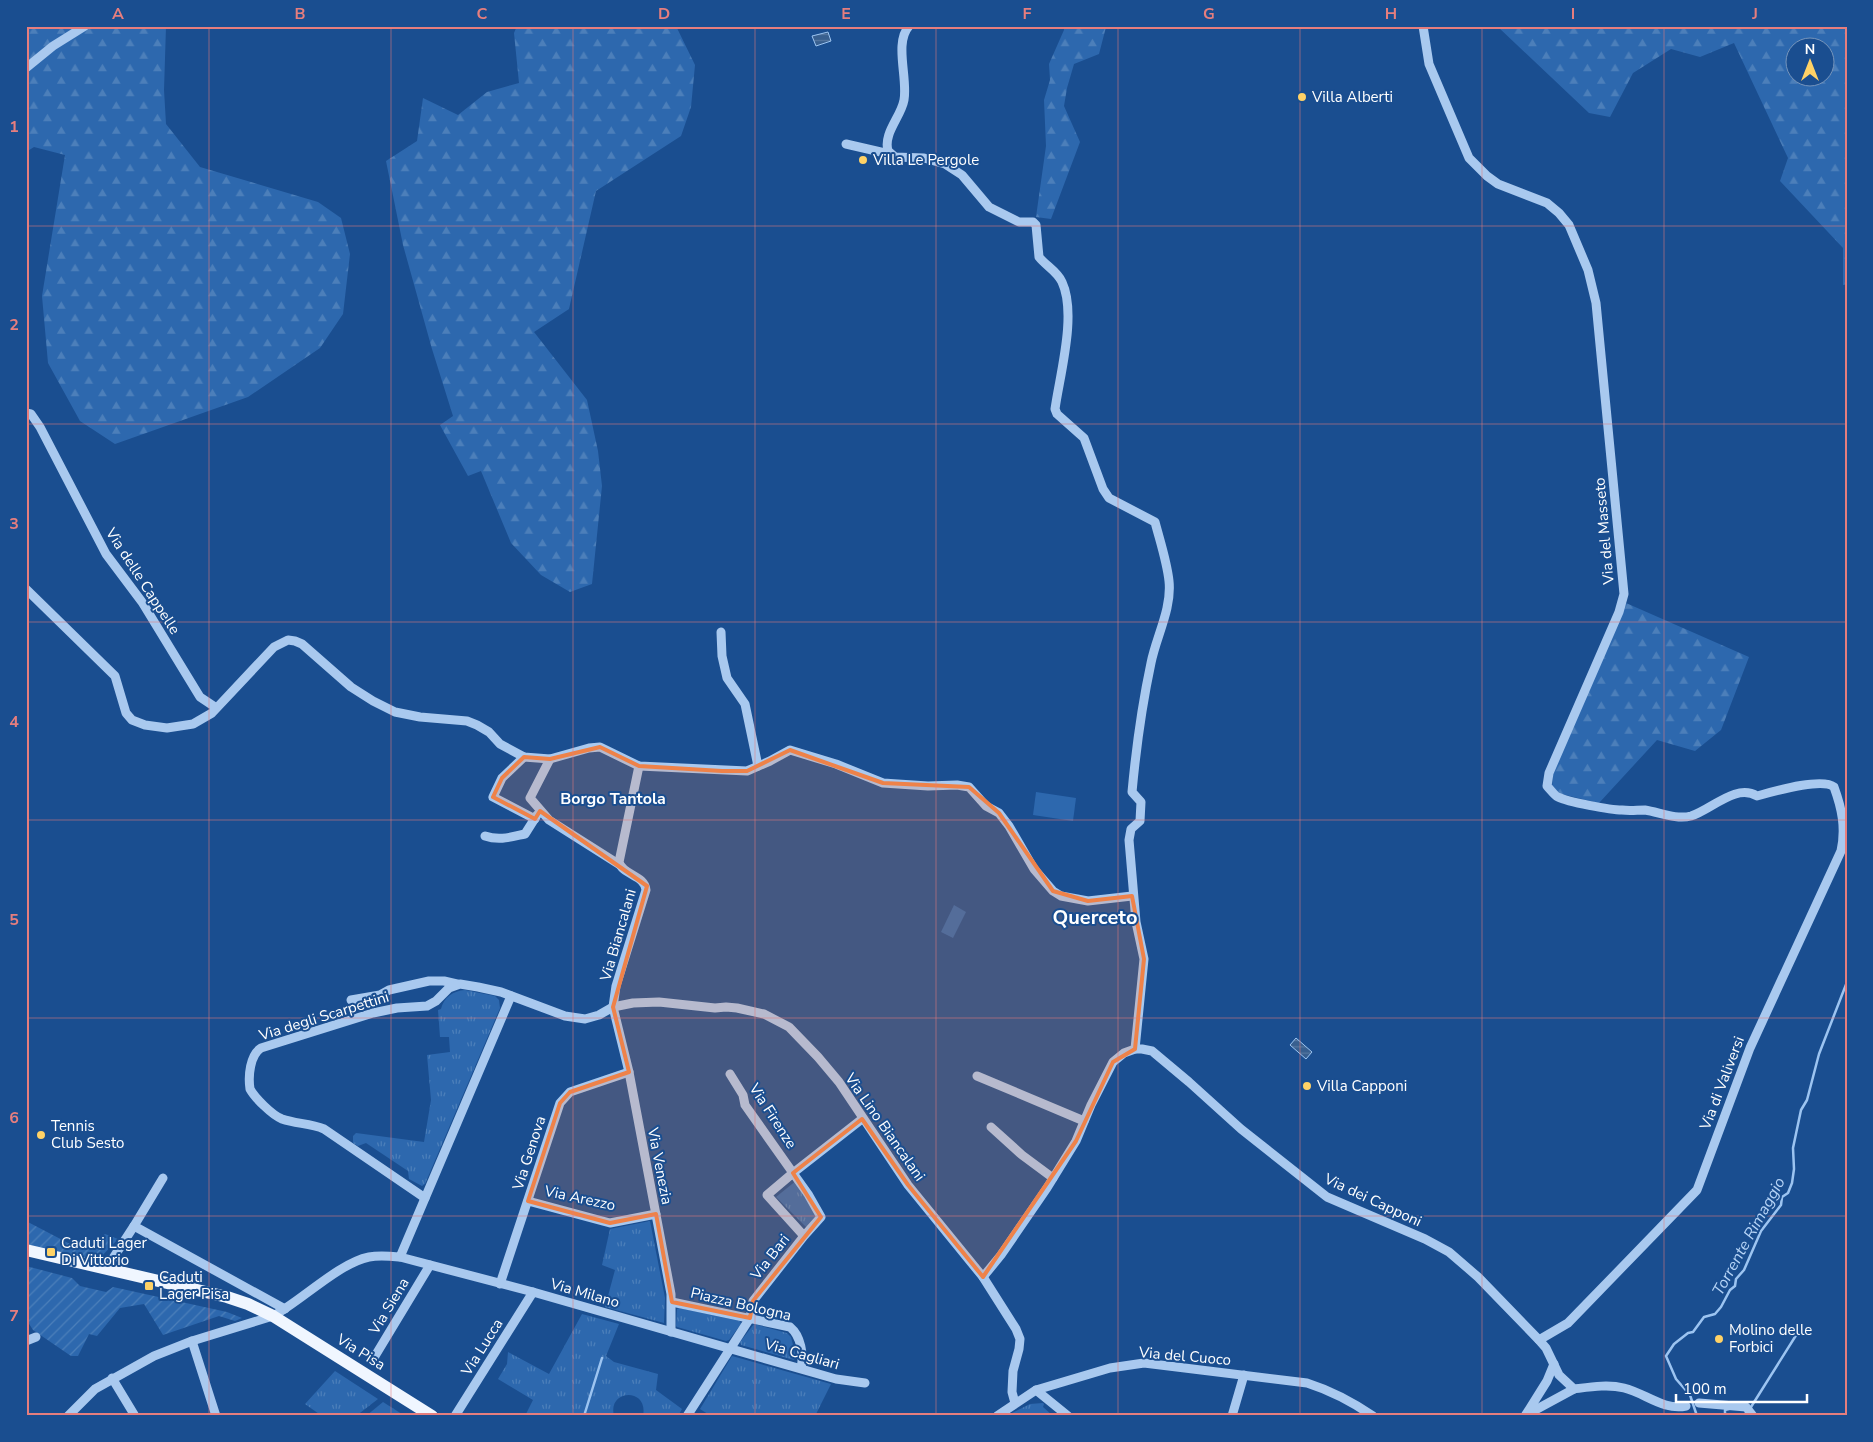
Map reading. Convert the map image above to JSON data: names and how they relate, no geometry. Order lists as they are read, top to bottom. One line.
{"streets":{"main road":["Via Pisa"],"street":["Via del Masseto","Via delle Cappelle","Via Biancalani","Via degli Scarpettini","Via di Valiversi","Via Firenze","Via Lino Biancalani","Via Genova","Via Venezia","Via Arezzo","Via dei Capponi","Via Bari","Via Milano","Piazza Bologna","Via Siena","Via Lucca","Via Cagliari","Via del Cuoco"]},"crossings":[["Via del Masseto","Via di Valiversi"],["Via Biancalani","Via Lino Biancalani"],["Via Biancalani","Via Venezia"],["Via di Valiversi","Via dei Capponi"],["Via Firenze","Via Bari"],["Via Lino Biancalani","Via Venezia"],["Via Lino Biancalani","Via del Cuoco"],["Via Genova","Via Venezia"],["Via Genova","Via Arezzo"],["Via Genova","Via Milano"],["Via Venezia","Via Arezzo"],["Via Venezia","Via Milano"],["Via Venezia","Piazza Bologna"],["Via Bari","Via Milano"],["Via Bari","Piazza Bologna"],["Via Bari","Via Cagliari"],["Via Milano","Via Siena"],["Via Milano","Via Lucca"],["Via Milano","Via Cagliari"],["Piazza Bologna","Via Cagliari"]],"districts":["Borgo Tantola","Querceto"],"water":["Torrente Rimaggio"],"places":{"other":["Villa Alberti","Villa Le Pergole","Villa Capponi","Tennis Club Sesto","Molino delle Forbici"],"transit":["Caduti Lager Di Vittorio","Caduti Lager Pisa"]},"scale_bar":"100 m","north":"top","grid":{"columns":["A","B","C","D","E","F","G","H","I","J"],"rows":["1","2","3","4","5","6","7"]}}
